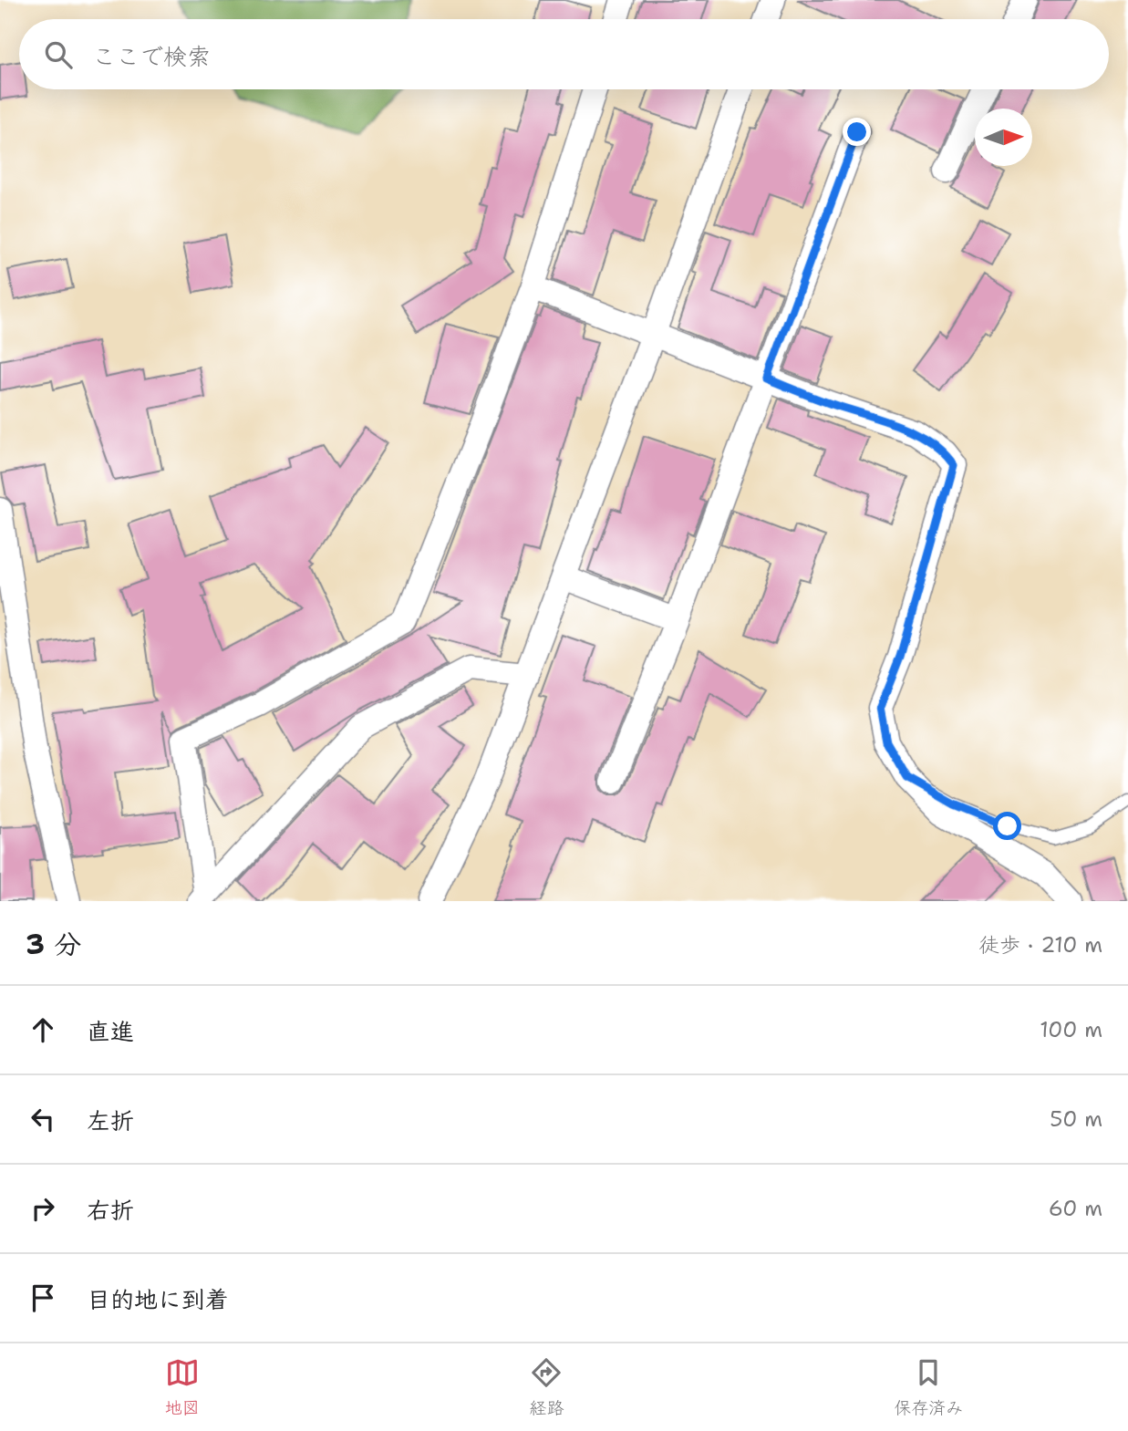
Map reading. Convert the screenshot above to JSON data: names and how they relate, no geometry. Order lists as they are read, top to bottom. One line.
{"north":"right","page":{"search":"ここで検索","heading":["3 分","徒歩 · 210 m"],"list":[["直進","100 m"],["左折","50 m"],["右折","60 m"],"目的地に到着"],"nav":["地図","経路","保存済み"]}}
